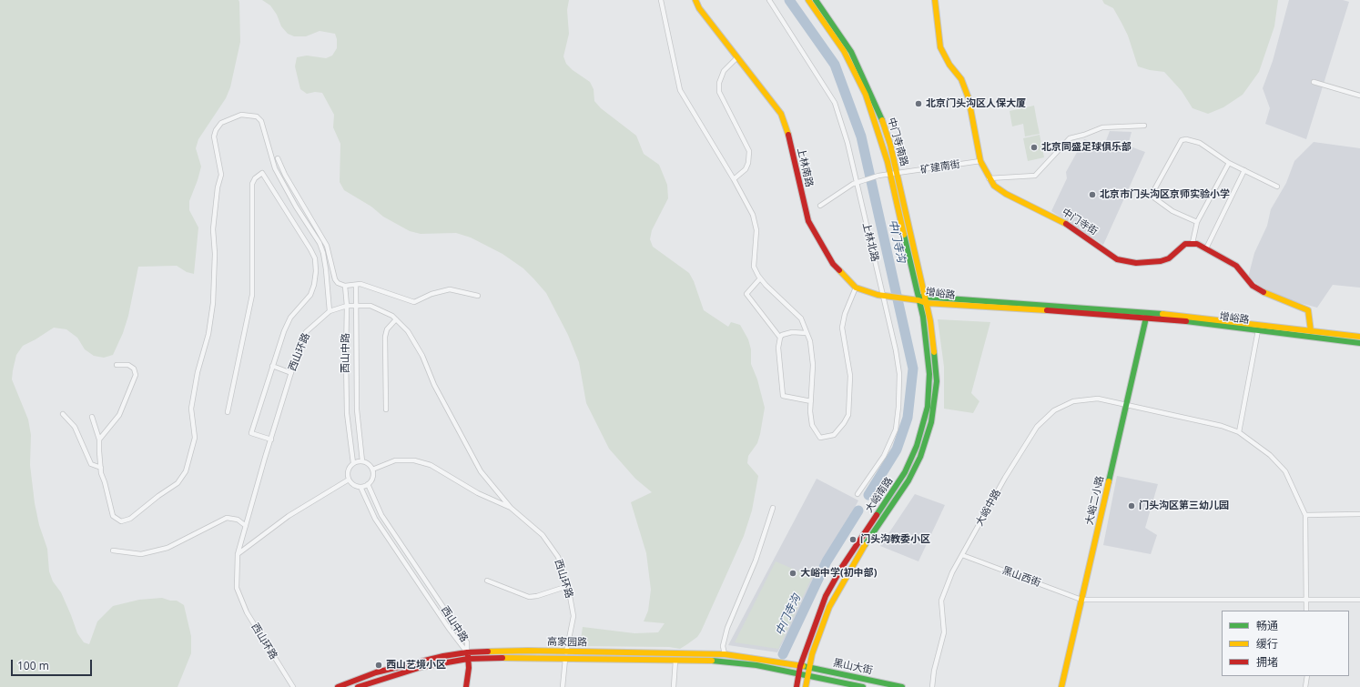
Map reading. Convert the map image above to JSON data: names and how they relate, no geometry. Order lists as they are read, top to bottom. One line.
{"streets":{"main road":["中门寺南路","上林南路","中门寺街","增峪路","大峪南路","大峪二小路","高家园路","黑山大街"],"street":["矿建南街","上林北路","西山环路","西山中路","大峪中路","黑山西街"]},"crossings":[["中门寺南路","上林南路"],["中门寺南路","矿建南街"],["中门寺南路","增峪路"],["中门寺南路","大峪南路"],["上林南路","上林北路"],["上林南路","增峪路"],["上林南路","大峪南路"],["矿建南街","中门寺街"],["矿建南街","上林北路"],["增峪路","大峪南路"],["增峪路","大峪二小路"],["西山环路","西山中路"],["西山环路","高家园路"],["西山中路","高家园路"],["大峪南路","高家园路"],["大峪南路","黑山大街"],["大峪二小路","大峪中路"],["大峪二小路","黑山西街"],["大峪中路","黑山西街"],["高家园路","黑山大街"]],"water":["中门寺沟"],"places":["北京门头沟区人保大厦","北京同盛足球俱乐部","北京市门头沟区京师实验小学","门头沟区第三幼儿园","门头沟教委小区","大峪中学(初中部)","西山艺境小区"],"legend":["畅通","缓行","拥堵"],"scale_bar":"100 m"}
